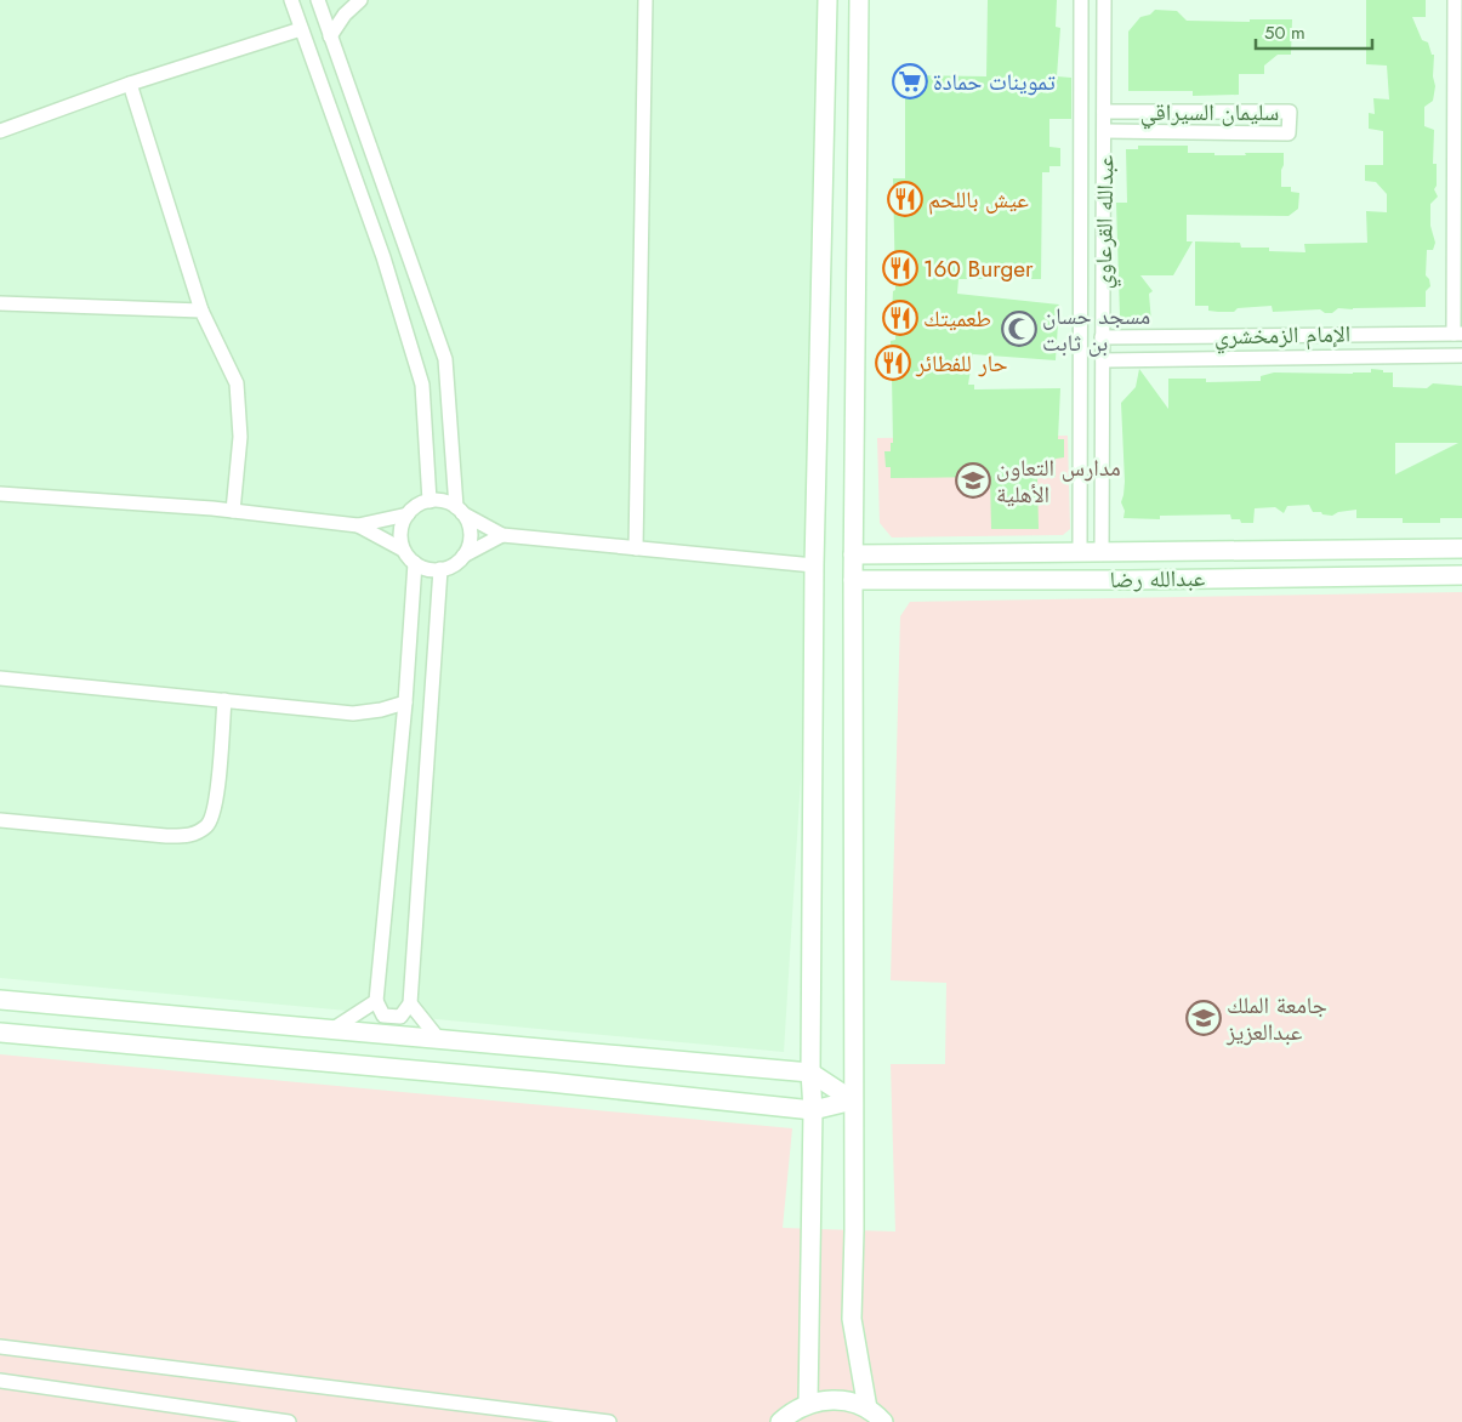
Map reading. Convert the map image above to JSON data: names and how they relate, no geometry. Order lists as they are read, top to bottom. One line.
{"streets":{"street":["سليمان السيراقي","عبدالله القرعاوي","الإمام الزمخشري","عبدالله رضا"]},"crossings":[["سليمان السيراقي","عبدالله القرعاوي"],["عبدالله القرعاوي","الإمام الزمخشري"],["عبدالله القرعاوي","عبدالله رضا"]],"places":{"supermarket":["تموينات حمادة"],"restaurant":["عيش باللحم","160 Burger","طعميتك","حار للفطائر"],"mosque":["مسجد حسان بن ثابت"],"school or university":["مدارس التعاون الأهلية","جامعة الملك عبدالعزيز"]},"scale_bar":"50 m"}
